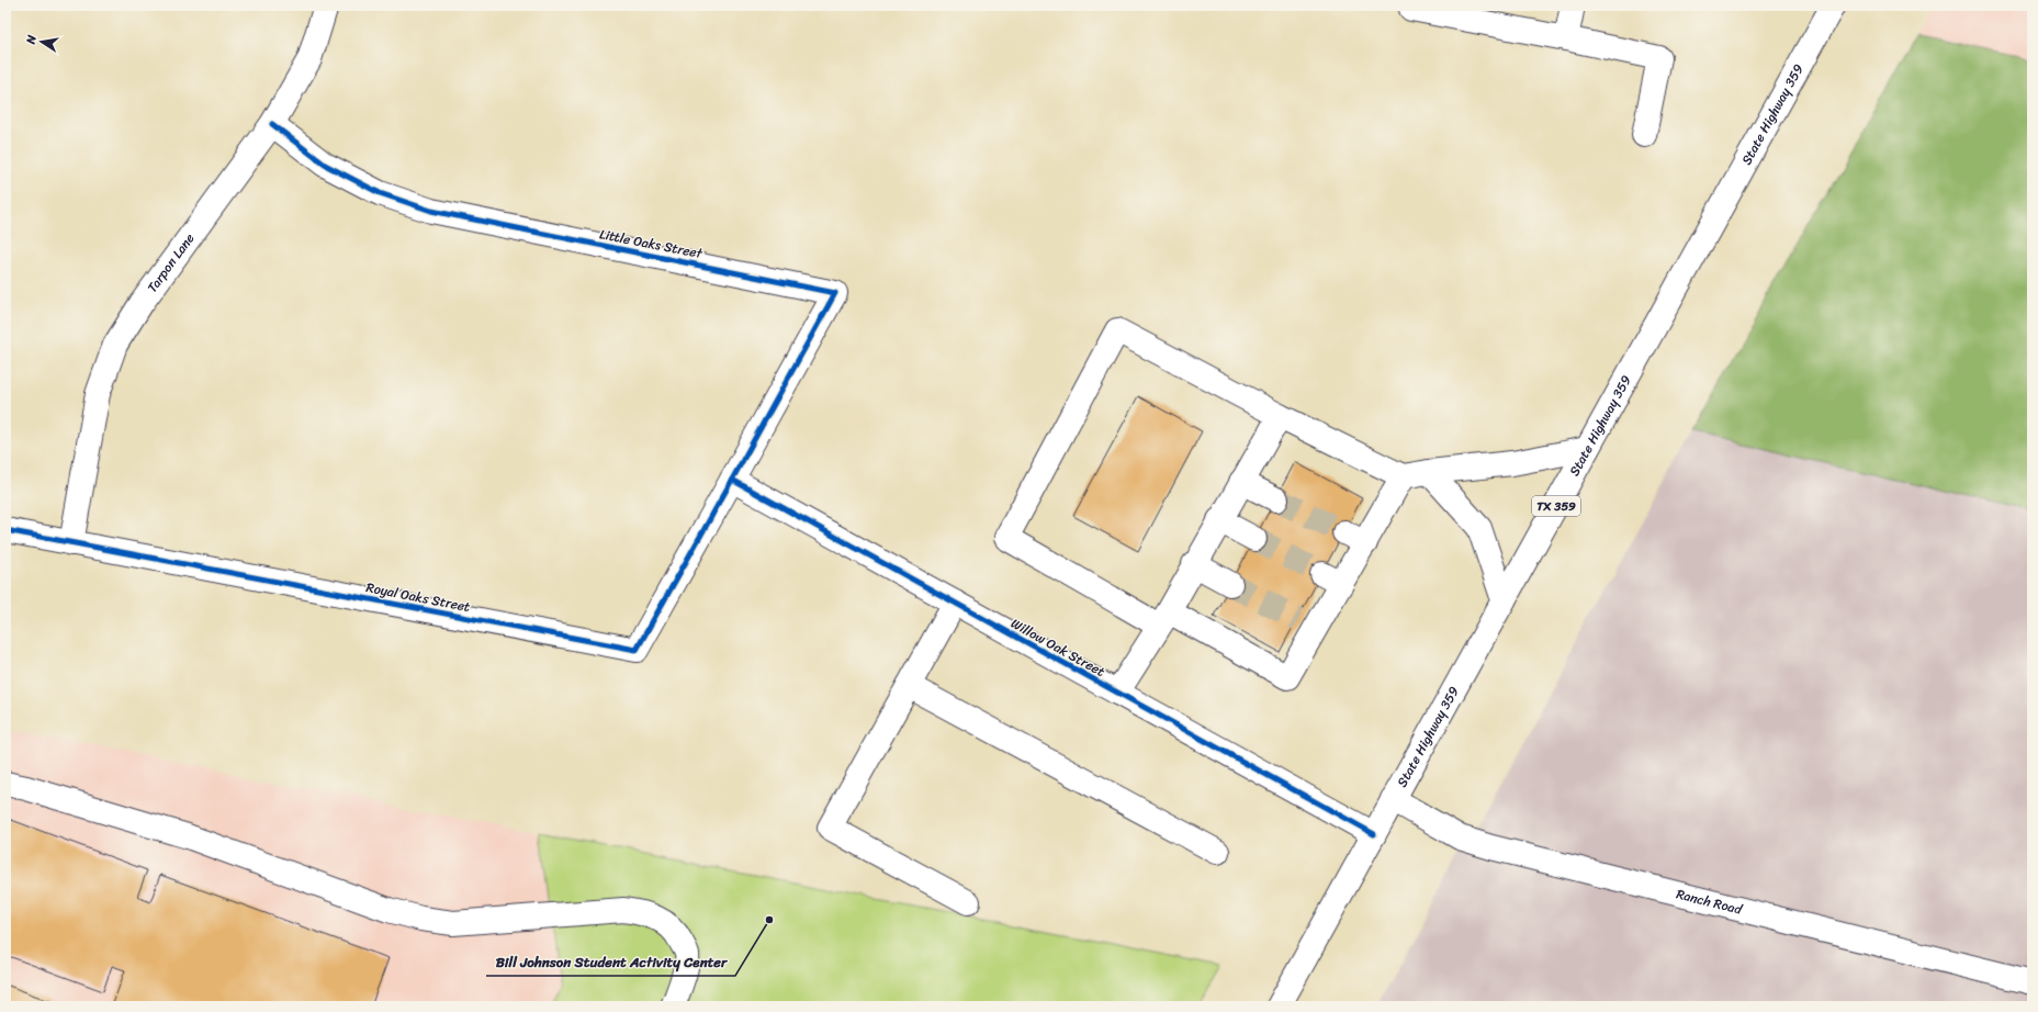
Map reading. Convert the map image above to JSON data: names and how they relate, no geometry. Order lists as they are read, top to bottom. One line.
{"streets":{"street":["State Highway 359","Little Oaks Street","Tarpon Lane","TX 359","Royal Oaks Street","Willow Oak Street","Ranch Road"]},"crossings":[["State Highway 359","Willow Oak Street"],["State Highway 359","Ranch Road"],["Little Oaks Street","Tarpon Lane"],["Little Oaks Street","Royal Oaks Street"],["Little Oaks Street","Willow Oak Street"],["Tarpon Lane","Royal Oaks Street"],["Royal Oaks Street","Willow Oak Street"]],"places":["Bill Johnson Student Activity Center"],"north":"left"}
